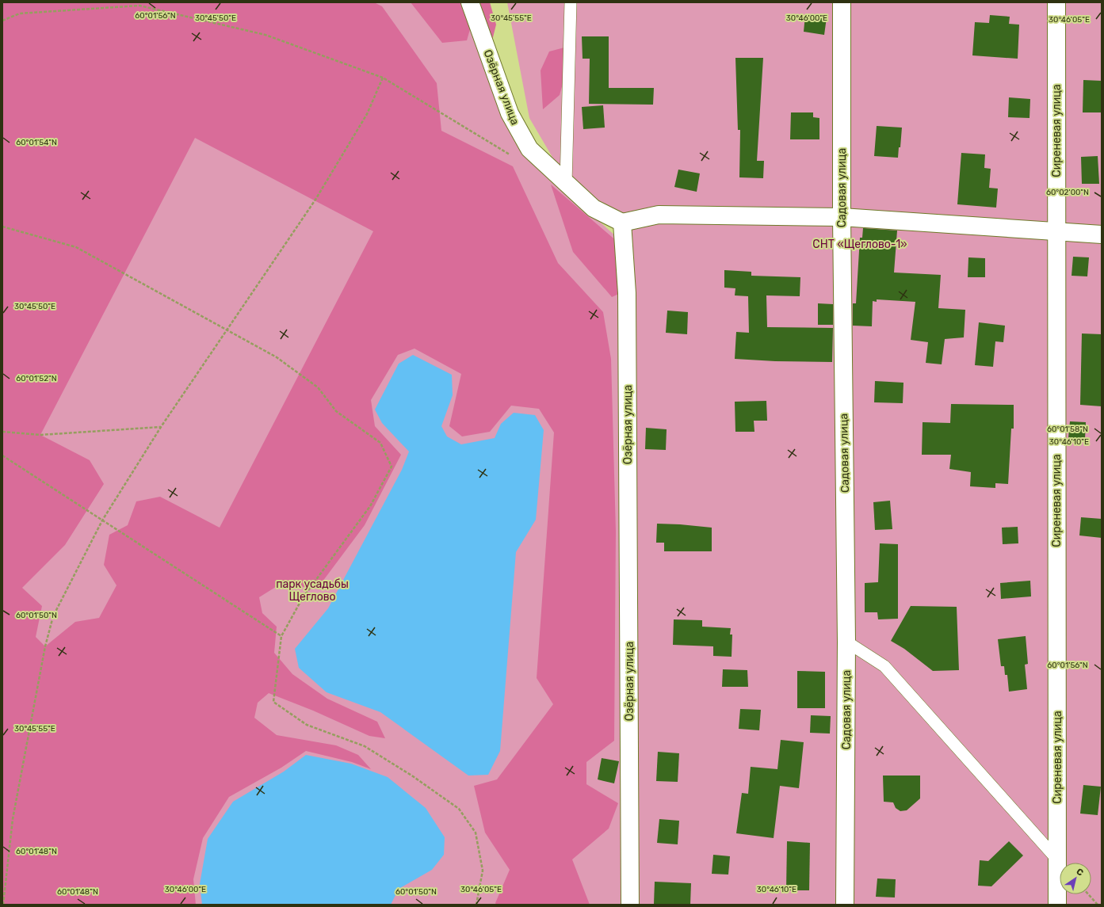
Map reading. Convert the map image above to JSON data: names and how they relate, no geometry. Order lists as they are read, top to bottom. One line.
{"streets":{"street":["Озёрная улица","Сиреневая улица","Садовая улица"]},"parks":["СНТ «Щеглово-1»","парк усадьбы Щеглово"],"north":"top right","coordinates":["60°01'56\"N","30°45'50\"E","30°45'55\"E","30°46'00\"E","30°46'05\"E","60°01'54\"N","60°02'00\"N","60°01'52\"N","60°01'58\"N","30°46'10\"E","60°01'50\"N","60°01'48\"N"]}
